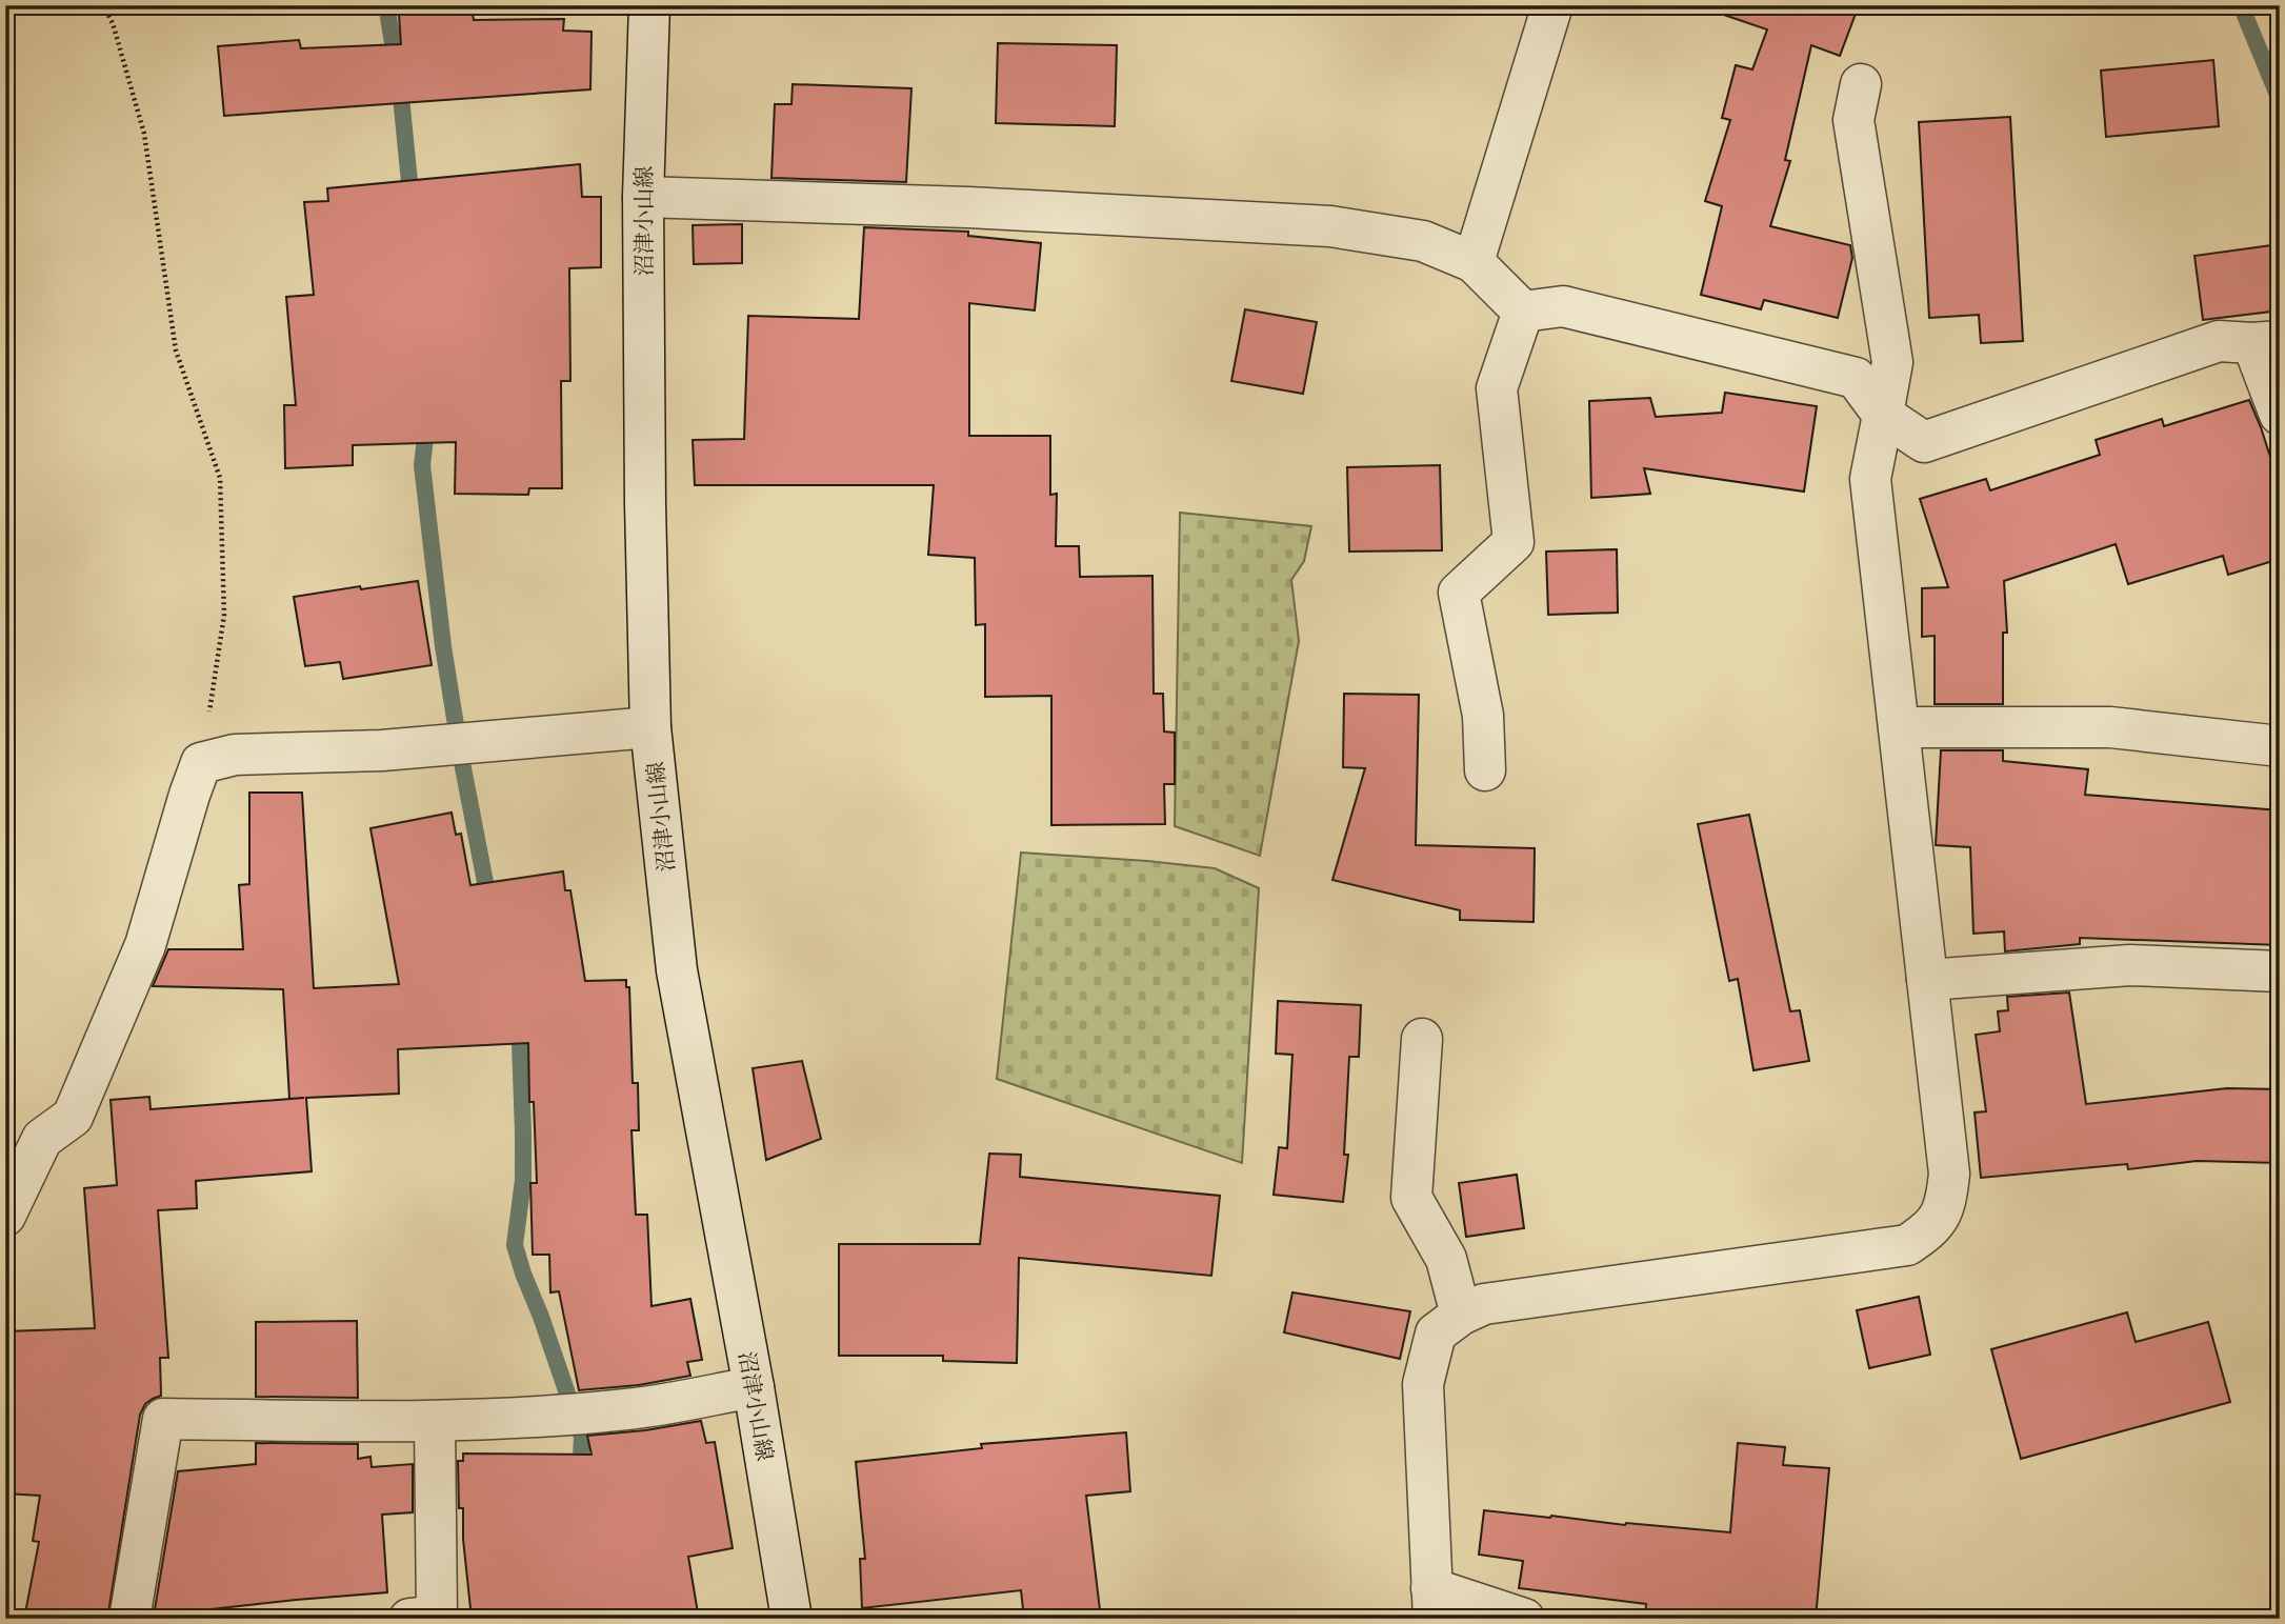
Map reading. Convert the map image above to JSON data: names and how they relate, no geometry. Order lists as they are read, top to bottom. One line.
{"streets":{"street":["沼津小山線"]}}
